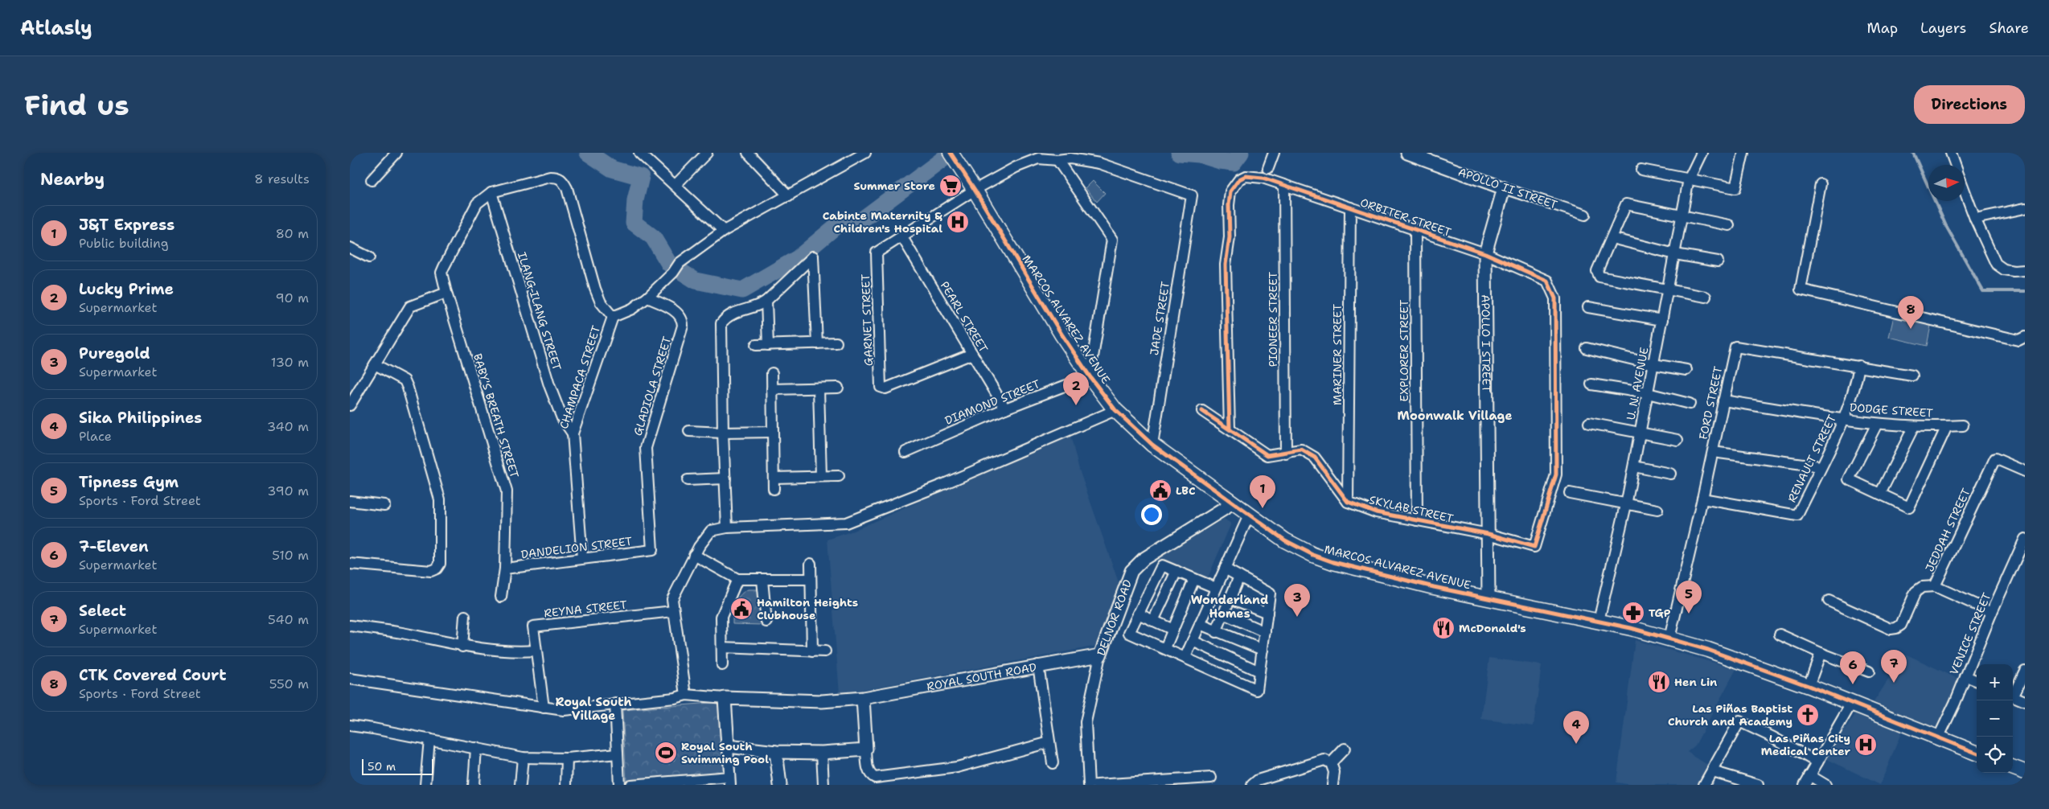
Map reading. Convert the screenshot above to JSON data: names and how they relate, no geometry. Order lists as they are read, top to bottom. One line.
{"streets":{"main road":["MARCOS ALVAREZ AVENUE"],"street":["APOLLO II STREET","ORBITER STREET","ILANG-ILANG STREET","PEARL STREET","JADE STREET","PIONEER STREET","GARNET STREET","APOLLO I STREET","EXPLORER STREET","MARINER STREET","CHAMPACA STREET","U. N. AVENUE","GLADIOLA STREET","DIAMOND STREET","FORD STREET","DODGE STREET","BABY'S BREATH STREET","RENAULT STREET","SKYLAB STREET","JEDDAH STREET","DANDELION STREET","REYNA STREET","DELNOR ROAD","VENICE STREET","ROYAL SOUTH ROAD"]},"crossings":[["APOLLO II STREET","APOLLO I STREET"],["ORBITER STREET","PIONEER STREET"],["ORBITER STREET","APOLLO I STREET"],["ORBITER STREET","EXPLORER STREET"],["ORBITER STREET","MARINER STREET"],["ORBITER STREET","SKYLAB STREET"],["ILANG-ILANG STREET","CHAMPACA STREET"],["ILANG-ILANG STREET","BABY'S BREATH STREET"],["PEARL STREET","GARNET STREET"],["PEARL STREET","DIAMOND STREET"],["JADE STREET","MARCOS ALVAREZ AVENUE"],["MARCOS ALVAREZ AVENUE","APOLLO I STREET"],["MARCOS ALVAREZ AVENUE","U. N. AVENUE"],["MARCOS ALVAREZ AVENUE","DIAMOND STREET"],["MARCOS ALVAREZ AVENUE","FORD STREET"],["MARCOS ALVAREZ AVENUE","DELNOR ROAD"],["MARCOS ALVAREZ AVENUE","VENICE STREET"],["APOLLO I STREET","SKYLAB STREET"],["EXPLORER STREET","SKYLAB STREET"],["MARINER STREET","SKYLAB STREET"],["CHAMPACA STREET","GLADIOLA STREET"],["CHAMPACA STREET","DANDELION STREET"],["GLADIOLA STREET","DANDELION STREET"],["FORD STREET","DODGE STREET"],["FORD STREET","RENAULT STREET"],["DODGE STREET","RENAULT STREET"],["BABY'S BREATH STREET","DANDELION STREET"],["JEDDAH STREET","VENICE STREET"],["DELNOR ROAD","ROYAL SOUTH ROAD"]],"districts":["Moonwalk Village","Wonderland Homes","Royal South Village"],"places":{"supermarket":["Summer Store"],"hospital":["Cabinte Maternity & Children's Hospital","Las Piñas City Medical Center"],"public building":["LBC","Hamilton Heights Clubhouse"],"pharmacy":["TGP"],"restaurant":["McDonald's","Hen Lin"],"church":["Las Piñas Baptist Church and Academy"],"sports":["Royal South Swimming Pool"]},"scale_bar":"50 m","north":"right","page":{"header":"Atlasly","nav":["Map","Layers","Share"],"buttons":"Directions","title":"Find us","heading":["Nearby","8 results"],"list":[{"mark":"1","name":"J&T Express","note":"Public building","value":"80 m"},{"mark":"2","name":"Lucky Prime","note":"Supermarket","value":"90 m"},{"mark":"3","name":"Puregold","note":"Supermarket","value":"130 m"},{"mark":"4","name":"Sika Philippines","note":"Place","value":"340 m"},{"mark":"5","name":"Tipness Gym","note":"Sports · Ford Street","value":"390 m"},{"mark":"6","name":"7-Eleven","note":"Supermarket","value":"510 m"},{"mark":"7","name":"Select","note":"Supermarket","value":"540 m"},{"mark":"8","name":"CTK Covered Court","note":"Sports · Ford Street","value":"550 m"}],"pins":["8","2","1","5","3","7","6","4"],"map_buttons":["+","−"],"scale":"50 m"}}
